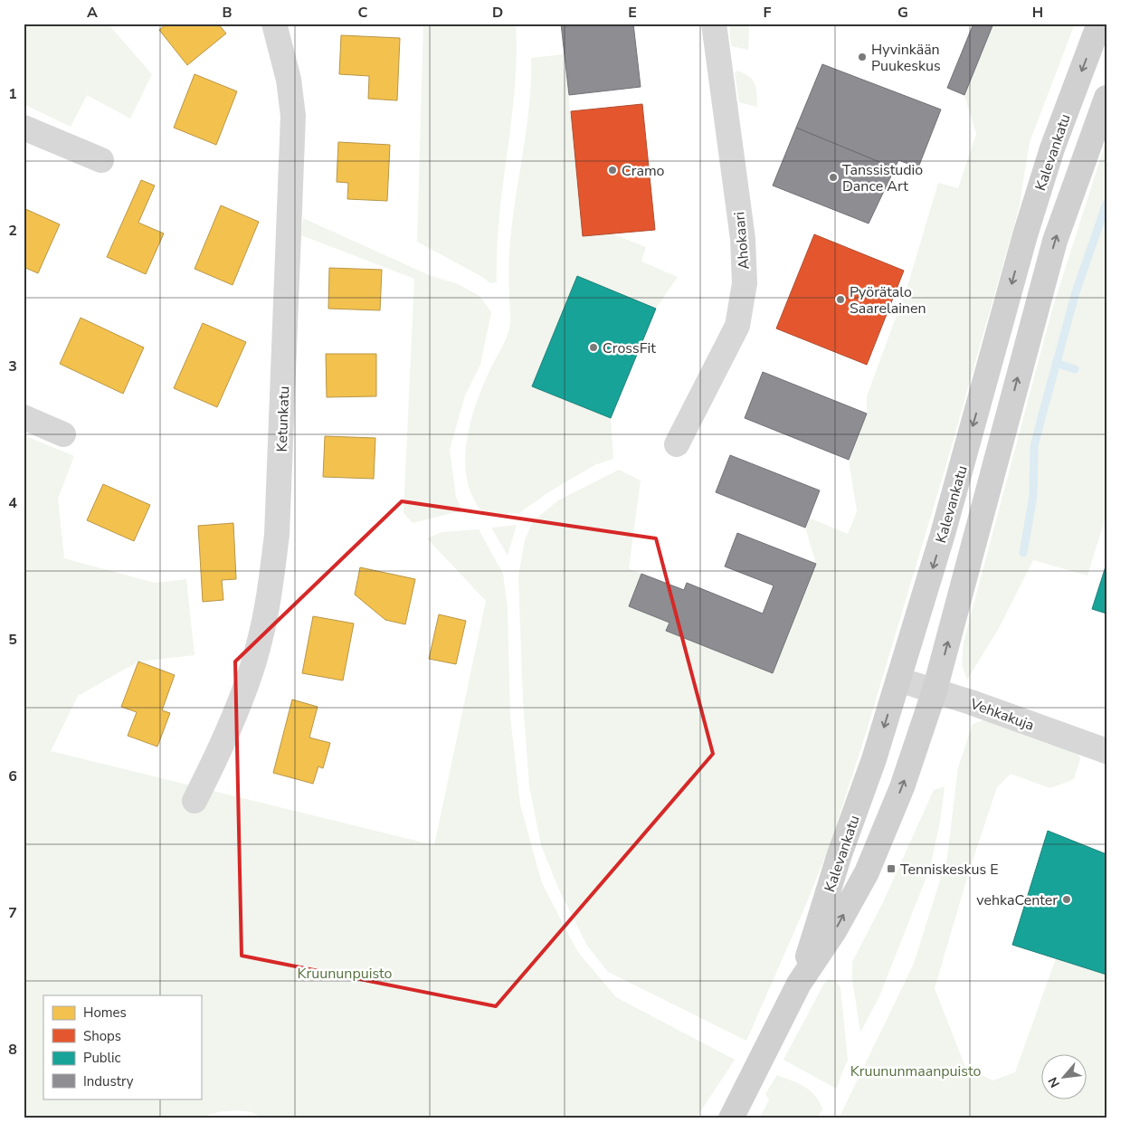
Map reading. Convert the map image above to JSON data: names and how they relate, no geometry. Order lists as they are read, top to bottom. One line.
{"streets":{"main road":["Kalevankatu"],"street":["Ahokaari","Ketunkatu","Vehkakuja"]},"crossings":[["Kalevankatu","Vehkakuja"]],"parks":["Kruununpuisto","Kruununmaanpuisto"],"places":{"other":["Hyvinkään Puukeskus","Cramo","Tanssistudio Dance Art","Pyörätalo Saarelainen","CrossFit","vehkaCenter"],"transit":["Tenniskeskus E"]},"legend":["Homes","Shops","Public","Industry"],"north":"bottom left","grid":{"columns":["A","B","C","D","E","F","G","H"],"rows":["1","2","3","4","5","6","7","8"]}}
